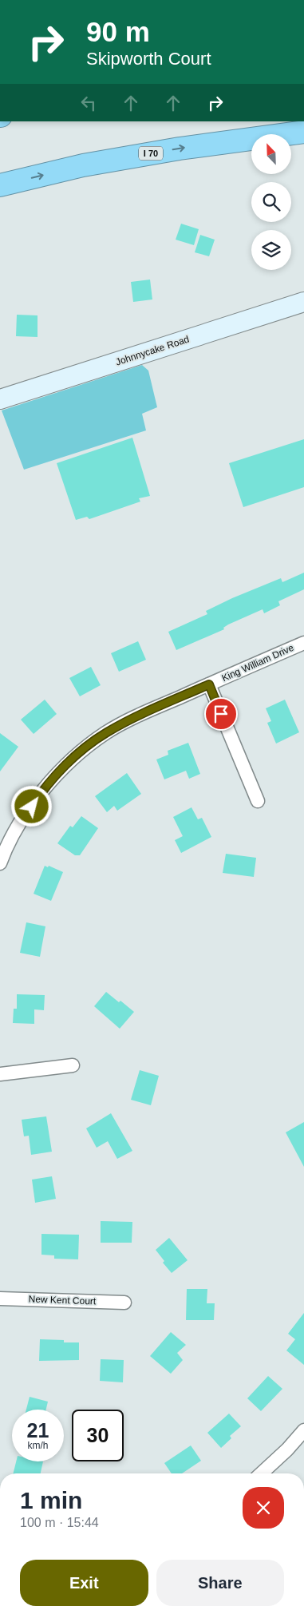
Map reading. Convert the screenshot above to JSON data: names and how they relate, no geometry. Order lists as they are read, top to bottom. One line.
{"streets":{"highway":["I 70"],"street":["Johnnycake Road","King William Drive","New Kent Court"]},"north":"top left","page":{"turn":["90 m","Skipworth Court"],"speed":"21 km/h","limit":"30","heading":["1 min","100 m · 15:44"],"buttons":["Exit","Share"]}}
